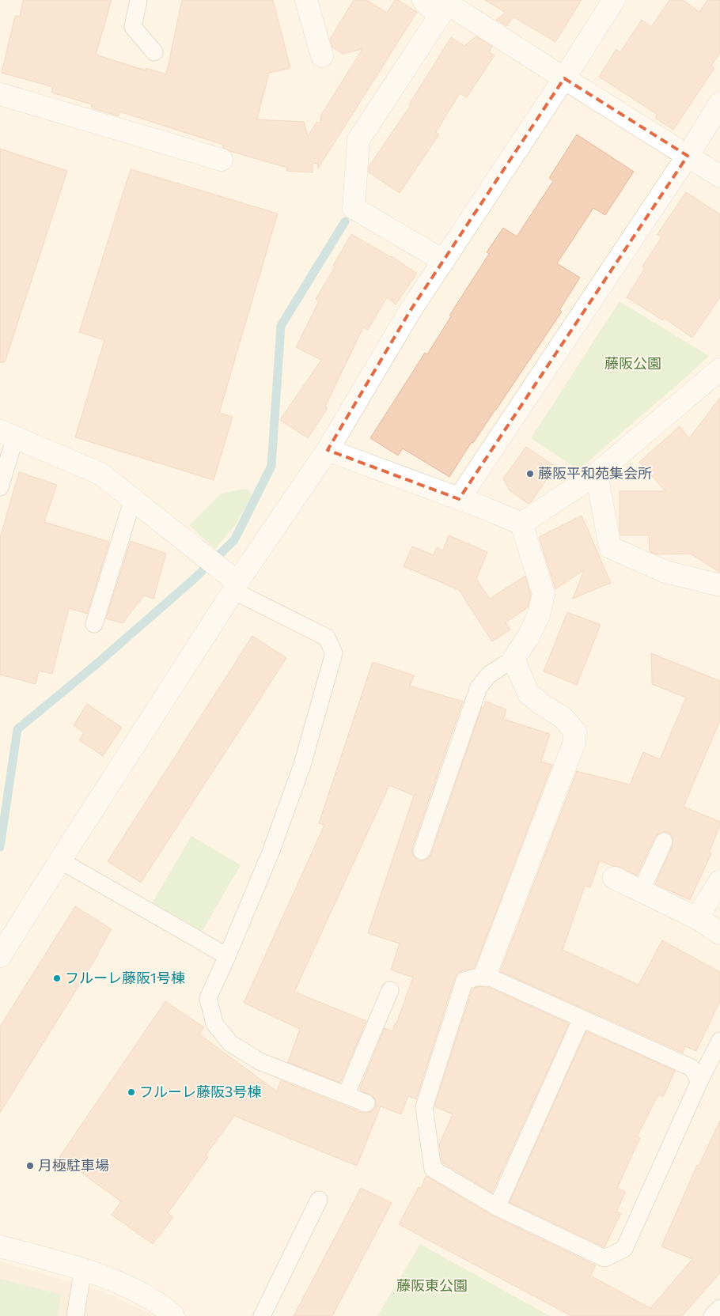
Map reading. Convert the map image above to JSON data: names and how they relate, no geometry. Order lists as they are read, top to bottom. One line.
{"parks":["藤阪公園","藤阪東公園"],"places":["藤阪平和苑集会所","フルーレ藤阪1号棟","フルーレ藤阪3号棟","月極駐車場"]}
